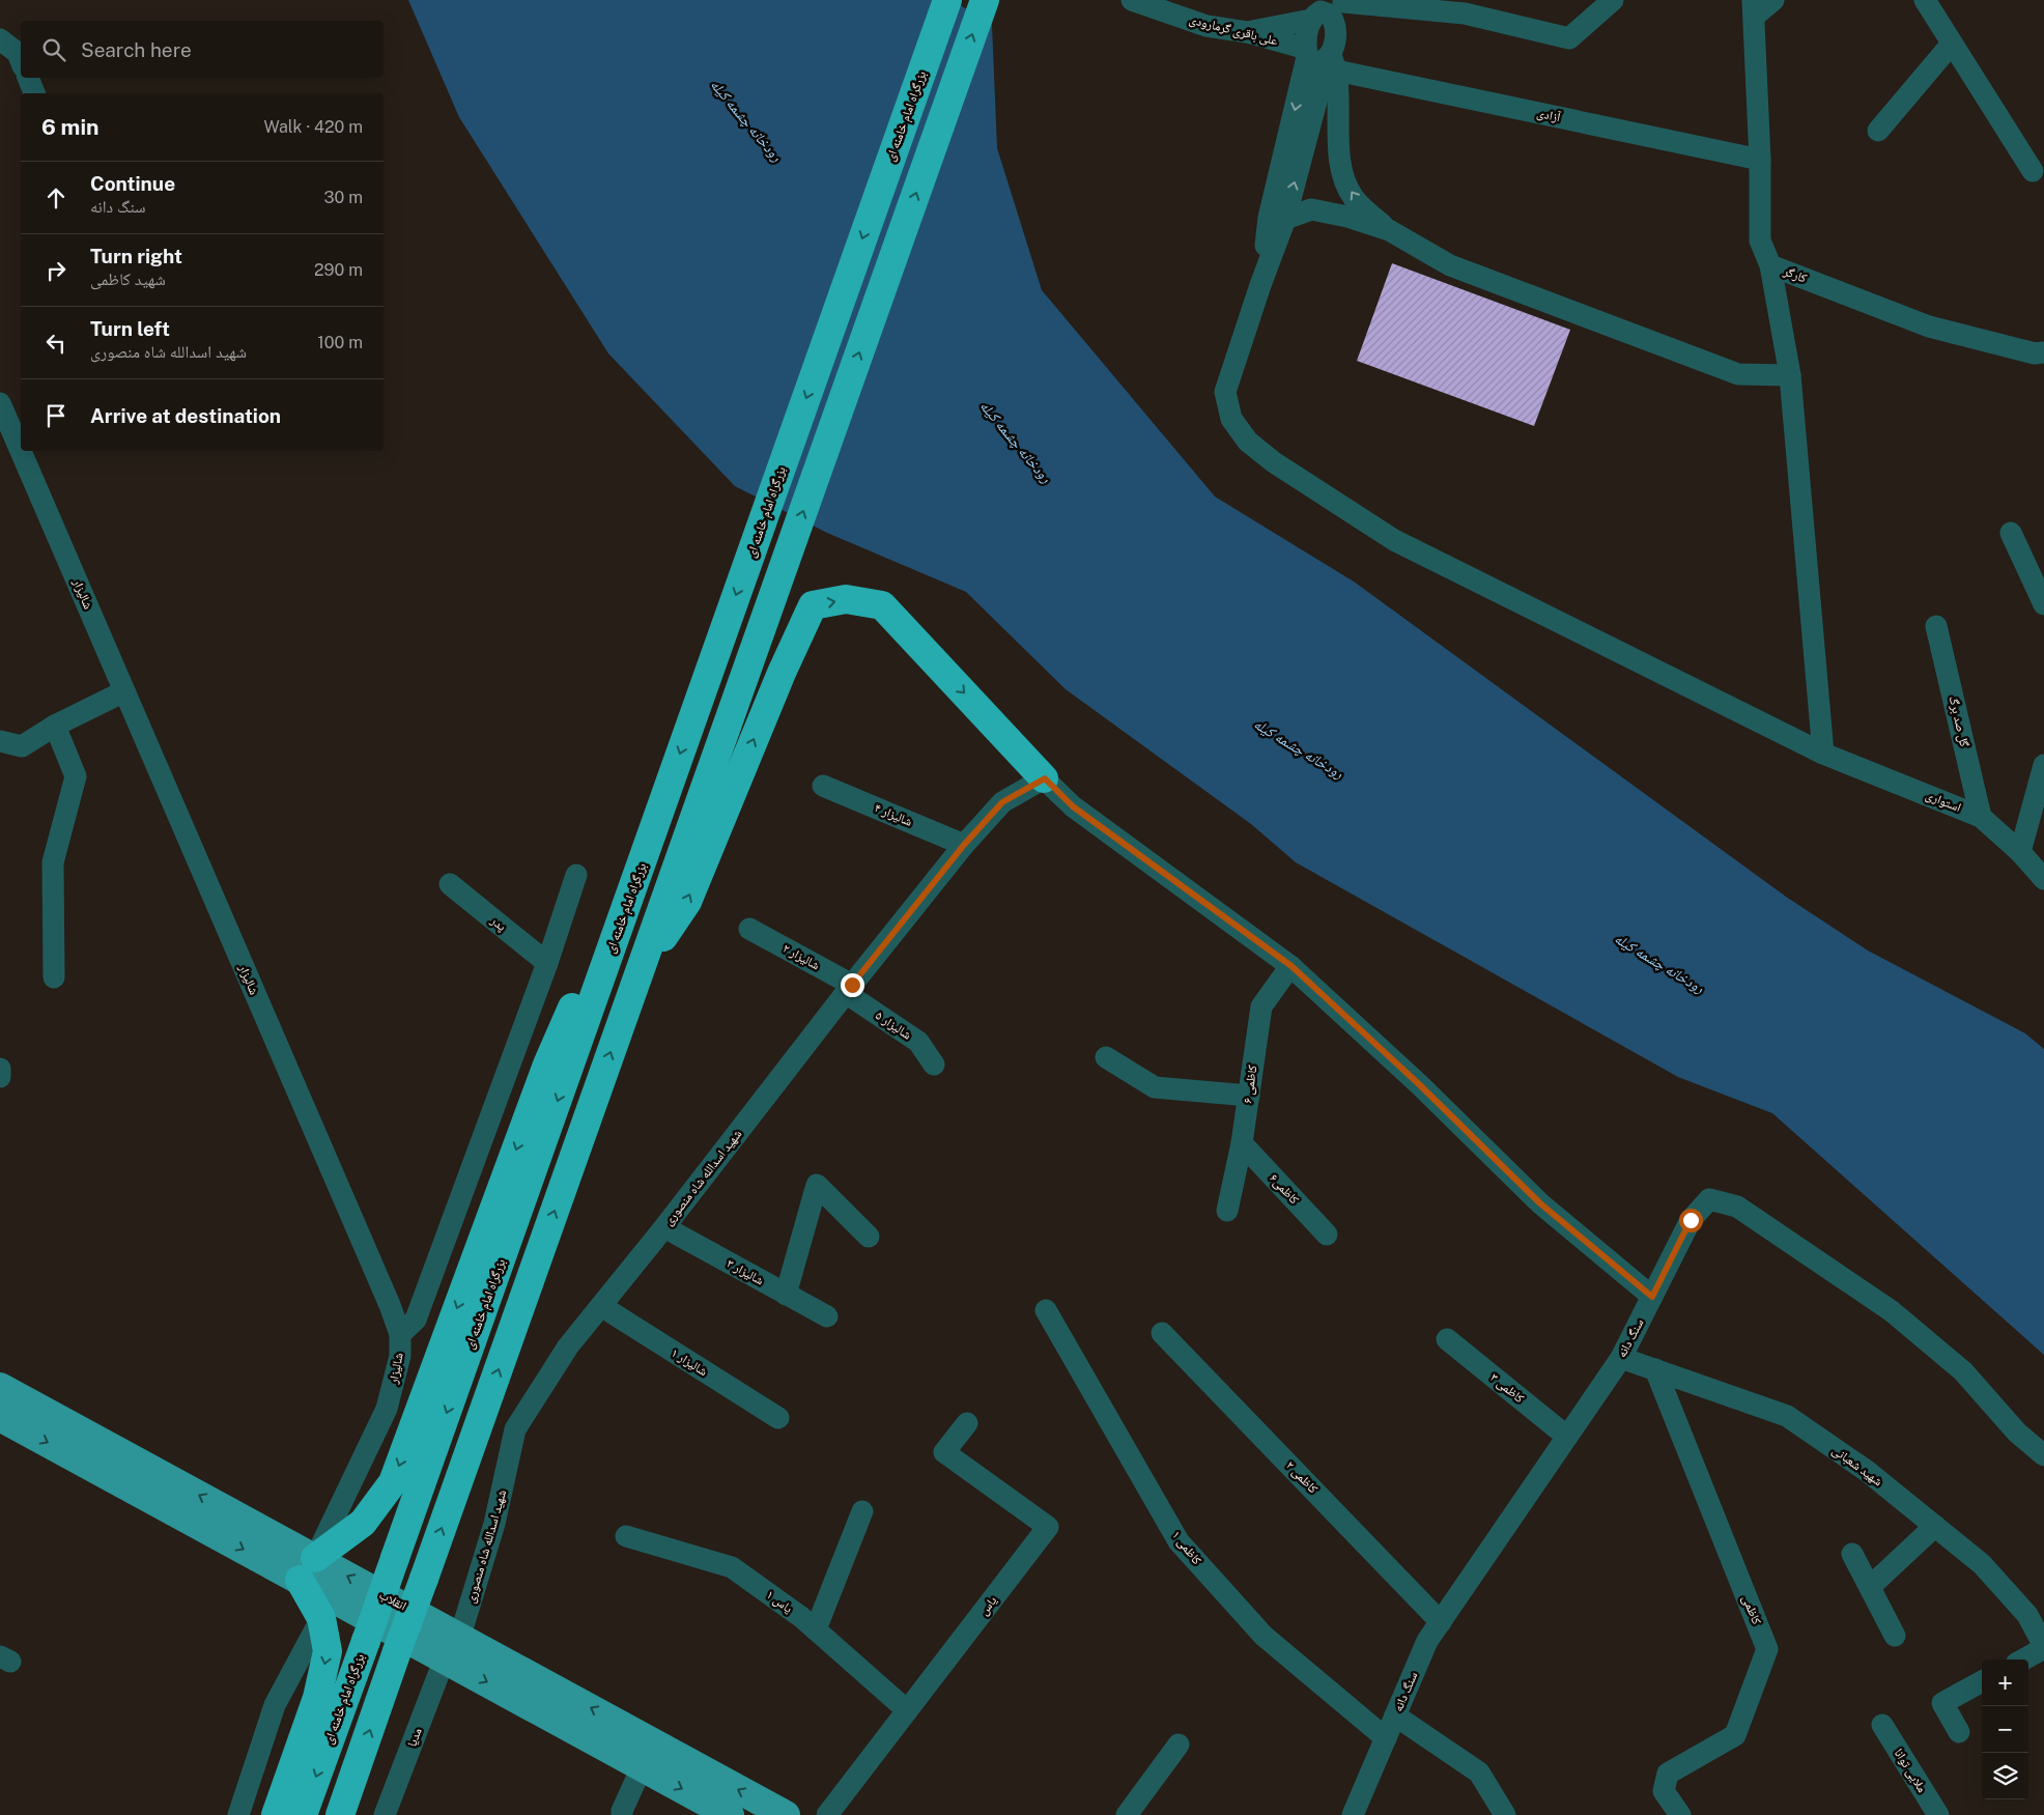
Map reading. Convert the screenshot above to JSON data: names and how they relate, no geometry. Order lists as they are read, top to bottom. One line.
{"streets":{"highway":["بزرگراه امام خامنه ای"],"main road":["انقلاب"],"street":["علی باقری گرمارودی","آزادی","کارگر","شالیزار","گل صد برگ","استواری","شالیزار ۴","پدر","شالیزار ۲","شالیزار ۵","کاظمی ۶","شهید اسدالله شاه منصوری","کاظمی۶","شالیزار ۳","سنگ دانه","شالیزار ۱","کاظمی ۳","شهید شعبانی","کاظمی ۲","کاظمی ۱","یاس ۱","یاس","کاظمی","مدیا","ملایی توانا"]},"crossings":[["علی باقری گرمارودی","آزادی"],["آزادی","کارگر"],["شالیزار","انقلاب"],["گل صد برگ","استواری"],["شالیزار ۴","شهید اسدالله شاه منصوری"],["شالیزار ۲","شالیزار ۵"],["شالیزار ۲","شهید اسدالله شاه منصوری"],["شالیزار ۵","شهید اسدالله شاه منصوری"],["کاظمی ۶","کاظمی۶"],["شهید اسدالله شاه منصوری","شالیزار ۳"],["شهید اسدالله شاه منصوری","شالیزار ۱"],["شهید اسدالله شاه منصوری","انقلاب"],["شهید اسدالله شاه منصوری","مدیا"],["سنگ دانه","کاظمی ۳"],["سنگ دانه","شهید شعبانی"],["سنگ دانه","کاظمی ۲"],["سنگ دانه","کاظمی ۱"],["شهید شعبانی","کاظمی"],["انقلاب","مدیا"],["یاس ۱","یاس"]],"water":["رودخانه چشمه کیله"],"page":{"search":"Search here","heading":["6 min","Walk · 420 m"],"list":[["Continue","سنگ دانه","30 m"],["Turn right","شهید کاظمی","290 m"],["Turn left","شهید اسدالله شاه منصوری","100 m"],"Arrive at destination"],"map_buttons":["+","−"]}}
